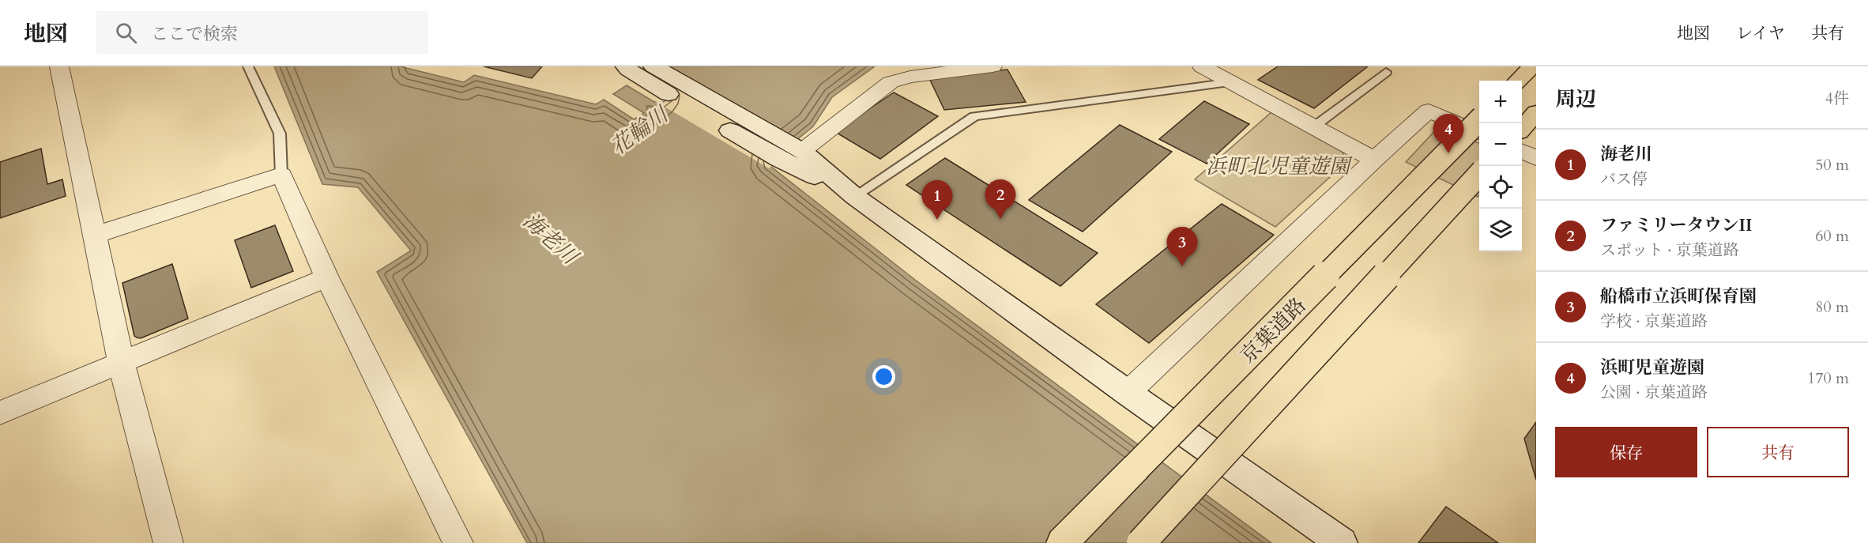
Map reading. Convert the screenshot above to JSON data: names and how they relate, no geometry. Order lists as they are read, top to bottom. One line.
{"streets":{"highway":["京葉道路"]},"water":["花輪川","海老川"],"parks":["浜町北児童遊園"],"page":{"header":"地図","search":"ここで検索","nav":["地図","レイヤ","共有"],"heading":["周辺","4件"],"map_buttons":["+","−"],"pins":["4","2","1","3"],"list":[{"mark":"1","name":"海老川","note":"バス停","value":"50 m"},{"mark":"2","name":"ファミリータウンII","note":"スポット · 京葉道路","value":"60 m"},{"mark":"3","name":"船橋市立浜町保育園","note":"学校 · 京葉道路","value":"80 m"},{"mark":"4","name":"浜町児童遊園","note":"公園 · 京葉道路","value":"170 m"}],"buttons":["保存","共有"]}}
